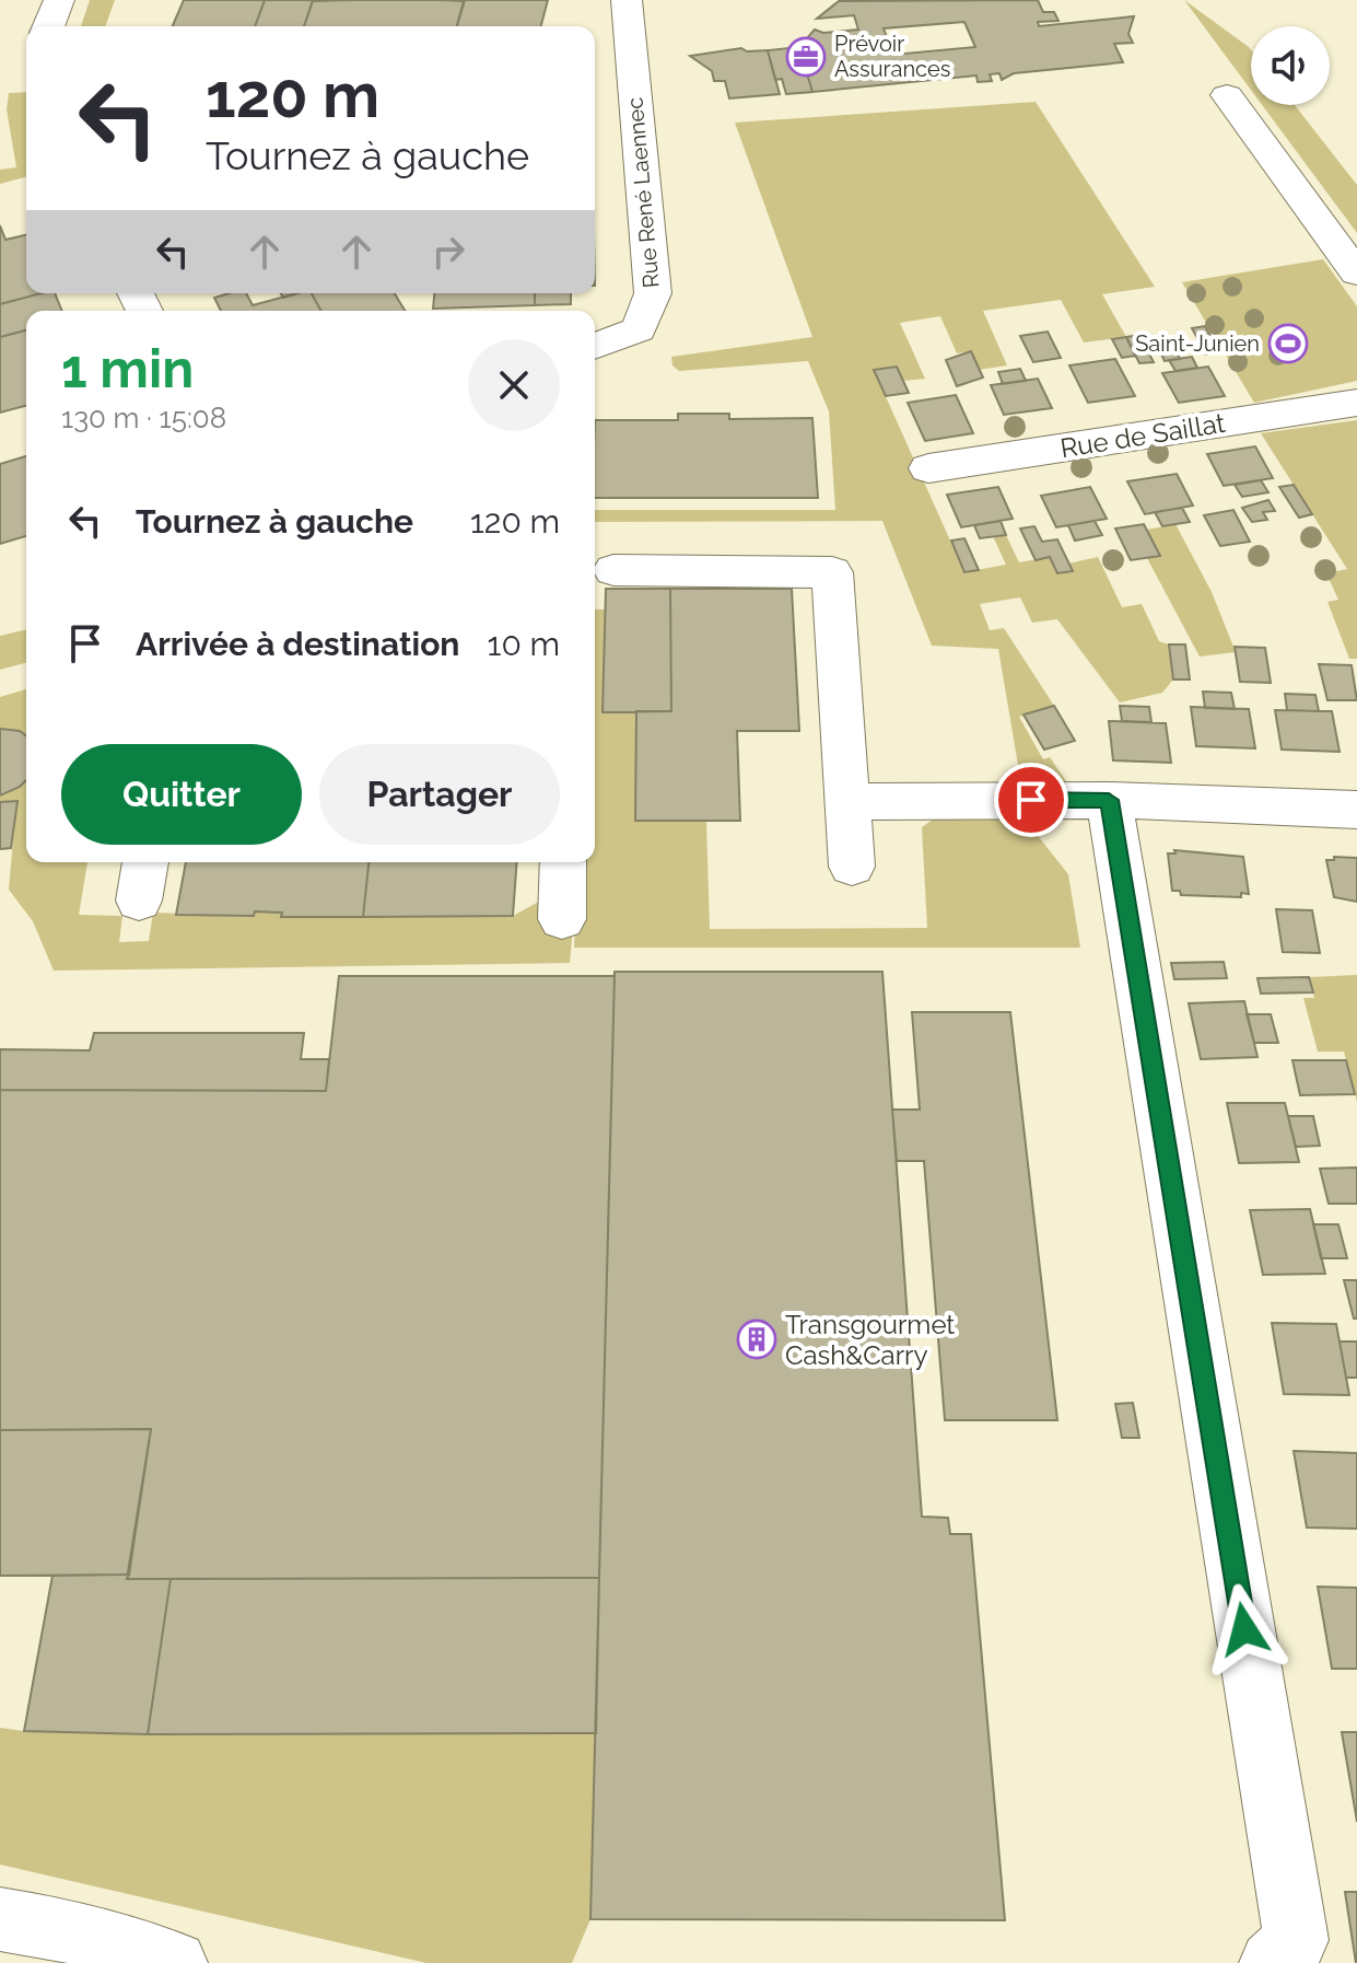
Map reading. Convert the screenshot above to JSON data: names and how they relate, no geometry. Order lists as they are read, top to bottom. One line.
{"streets":{"street":["Rue René Laennec","Rue de Saillat"]},"places":{"office":["Prévoir Assurances"],"sports":["Saint-Junien"],"building":["Transgourmet Cash&Carry"]},"page":{"turn":["120 m","Tournez à gauche"],"heading":["1 min","130 m · 15:08"],"list":[{"name":"Tournez à gauche","value":"120 m"},{"name":"Arrivée à destination","value":"10 m"}],"buttons":["Quitter","Partager"]}}
